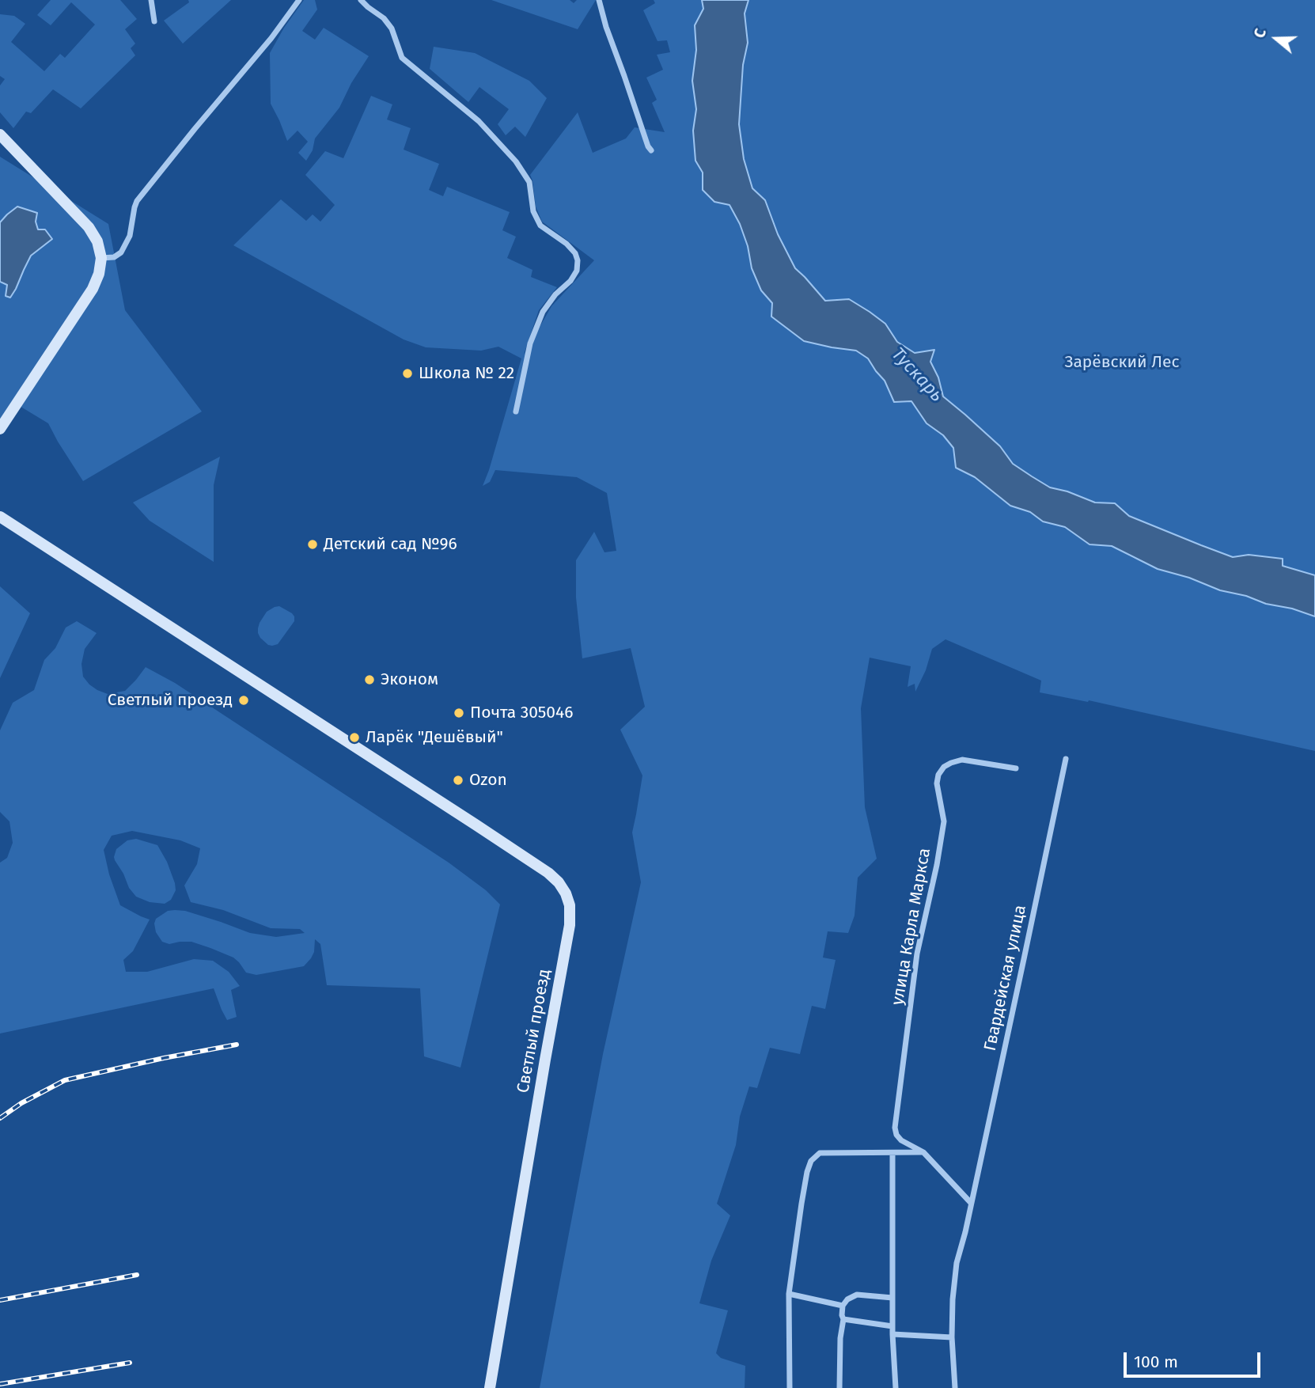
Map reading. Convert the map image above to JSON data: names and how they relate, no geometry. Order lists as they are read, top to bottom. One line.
{"streets":{"street":["улица Карла Маркса","Гвардейская улица","Светлый проезд"]},"crossings":[["улица Карла Маркса","Гвардейская улица"]],"water":["Тускарь"],"parks":["Зарёвский Лес"],"places":["Школа № 22","Детский сад №96","Эконом","Светлый проезд","Почта 305046","Ларёк \"Дешёвый\"","Ozon"],"scale_bar":"100 m","north":"left"}
